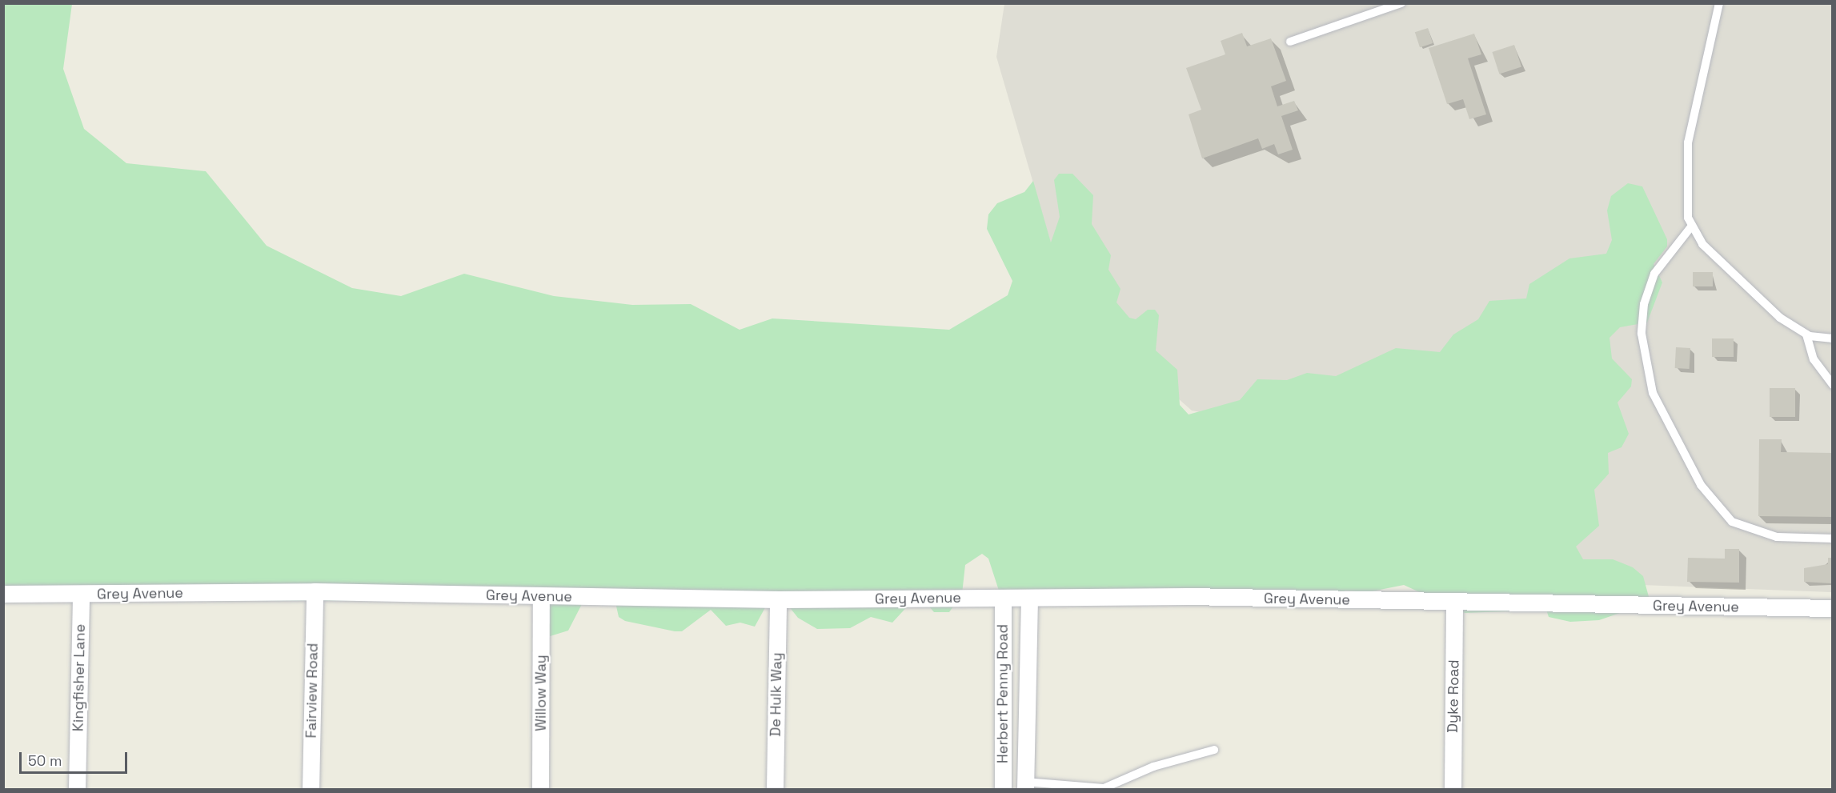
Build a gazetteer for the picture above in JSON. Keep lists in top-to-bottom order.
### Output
{
  "streets": {
    "street": [
      "Grey Avenue",
      "Kingfisher Lane",
      "Fairview Road",
      "Willow Way",
      "Herbert Penny Road",
      "De Hulk Way",
      "Dyke Road"
    ]
  },
  "crossings": [
    ["Grey Avenue", "Kingfisher Lane"],
    ["Grey Avenue", "Fairview Road"],
    ["Grey Avenue", "Willow Way"],
    ["Grey Avenue", "Herbert Penny Road"],
    ["Grey Avenue", "De Hulk Way"],
    ["Grey Avenue", "Dyke Road"]
  ],
  "scale_bar": "50 m"
}
